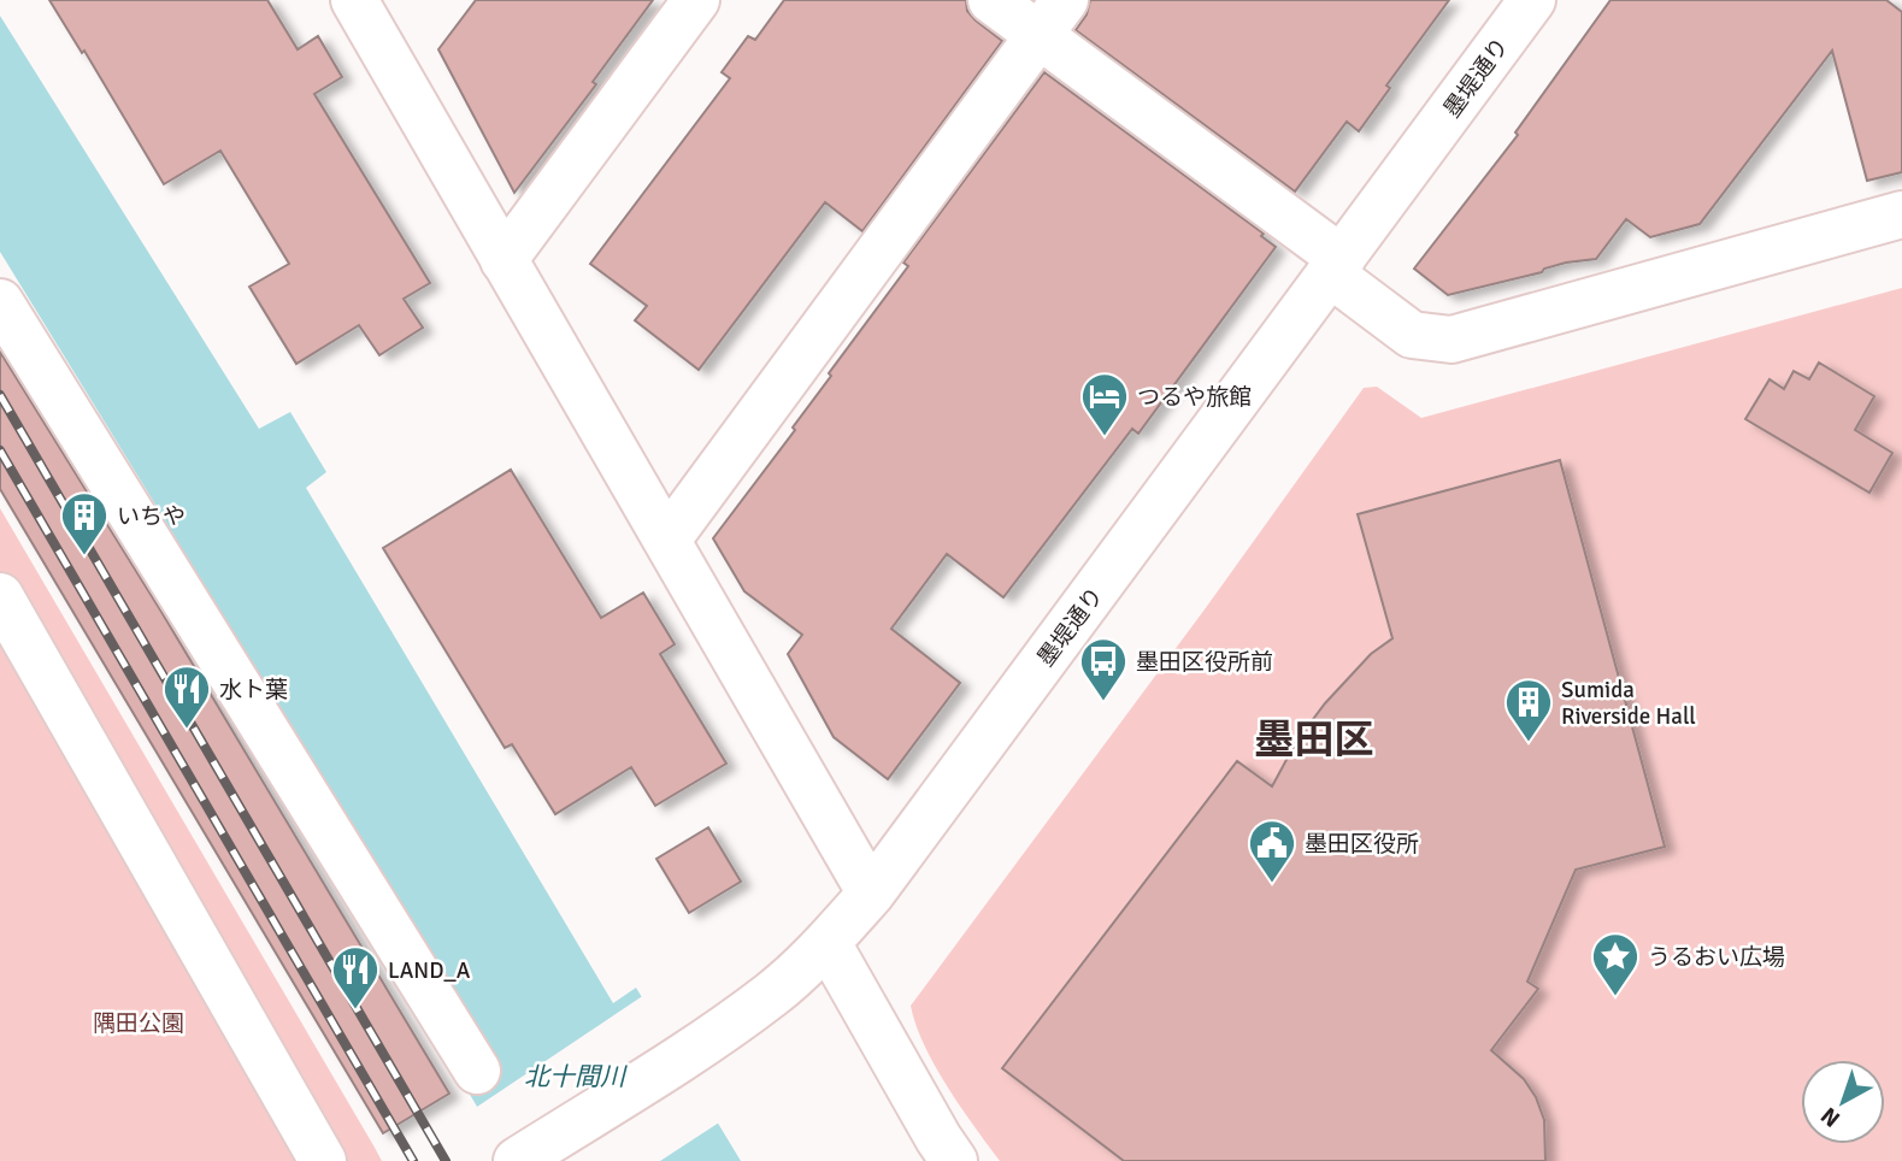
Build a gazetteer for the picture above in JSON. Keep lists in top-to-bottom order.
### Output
{
  "streets": {
    "street": ["墨堤通り"]
  },
  "districts": ["墨田区"],
  "water": ["北十間川"],
  "parks": ["隅田公園"],
  "places": {
    "hotel": ["つるや旅館"],
    "building": ["いちや", "Sumida Riverside Hall"],
    "bus stop": ["墨田区役所前"],
    "restaurant": ["水ト葉", "LAND_A"],
    "public building": ["墨田区役所"],
    "place": ["うるおい広場"]
  },
  "north": "bottom left"
}
